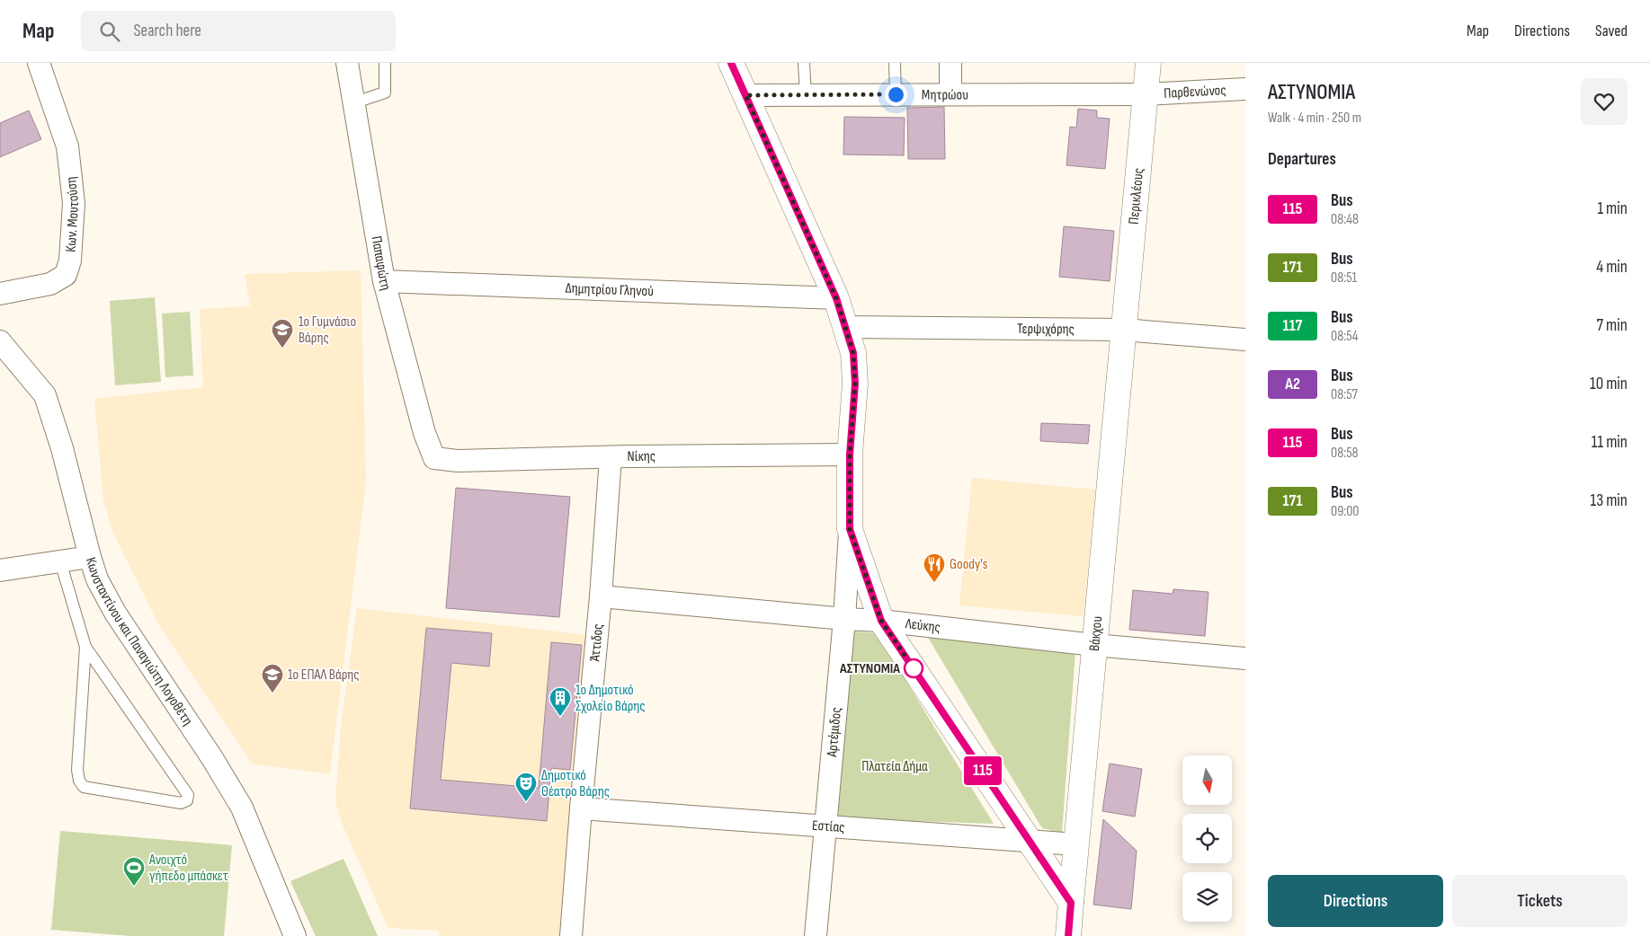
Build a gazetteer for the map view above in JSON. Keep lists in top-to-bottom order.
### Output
{
  "streets": {
    "main road": ["Περικλέους", "Βάκχου"],
    "street": [
      "Παρθενώνος",
      "Μητρώου",
      "Κων. Μουτούση",
      "Παπαφώτη",
      "Δημητρίου Γληνού",
      "Τερψιχόρης",
      "Νίκης",
      "Λεύκης",
      "Κωνσταντίνου και Παναγιώτη Λογοθέτη",
      "Άττιδος",
      "Αρτέμιδος",
      "Εστίας"
    ]
  },
  "crossings": [
    ["Παρθενώνος", "Μητρώου"],
    ["Παρθενώνος", "Περικλέους"],
    ["Μητρώου", "Περικλέους"],
    ["Περικλέους", "Τερψιχόρης"],
    ["Περικλέους", "Βάκχου"],
    ["Παπαφώτη", "Δημητρίου Γληνού"],
    ["Παπαφώτη", "Νίκης"],
    ["Τερψιχόρης", "Βάκχου"],
    ["Νίκης", "Άττιδος"],
    ["Λεύκης", "Βάκχου"],
    ["Λεύκης", "Άττιδος"],
    ["Λεύκης", "Αρτέμιδος"],
    ["Βάκχου", "Εστίας"],
    ["Άττιδος", "Εστίας"],
    ["Αρτέμιδος", "Εστίας"]
  ],
  "parks": ["Πλατεία Δήμα"],
  "places": {
    "school or university": ["1ο Γυμνάσιο Βάρης", "1ο ΕΠΑΛ Βάρης"],
    "restaurant": ["Goody's"],
    "other": ["ΑΣΤΥΝΟΜΙΑ"],
    "building": ["1ο Δημοτικό Σχολείο Βάρης"],
    "theatre": ["Δημοτικό Θέατρο Βάρης"],
    "sports": ["Ανοιχτό γήπεδο μπάσκετ"]
  },
  "lines": ["bus line 115"],
  "north": "bottom",
  "page": {
    "header": "Map",
    "search": "Search here",
    "nav": ["Map", "Directions", "Saved"],
    "on_map": "115",
    "heading": [
      ["ΑΣΤΥΝΟΜΙΑ", "Walk · 4 min · 250 m"],
      "Departures"
    ],
    "list": [
      {
        "mark": "115",
        "name": "Bus",
        "note": "08:48",
        "value": "1 min"
      },
      {
        "mark": "171",
        "name": "Bus",
        "note": "08:51",
        "value": "4 min"
      },
      {
        "mark": "117",
        "name": "Bus",
        "note": "08:54",
        "value": "7 min"
      },
      {
        "mark": "Α2",
        "name": "Bus",
        "note": "08:57",
        "value": "10 min"
      },
      {
        "mark": "115",
        "name": "Bus",
        "note": "08:58",
        "value": "11 min"
      },
      {
        "mark": "171",
        "name": "Bus",
        "note": "09:00",
        "value": "13 min"
      }
    ],
    "buttons": ["Directions", "Tickets"]
  }
}
